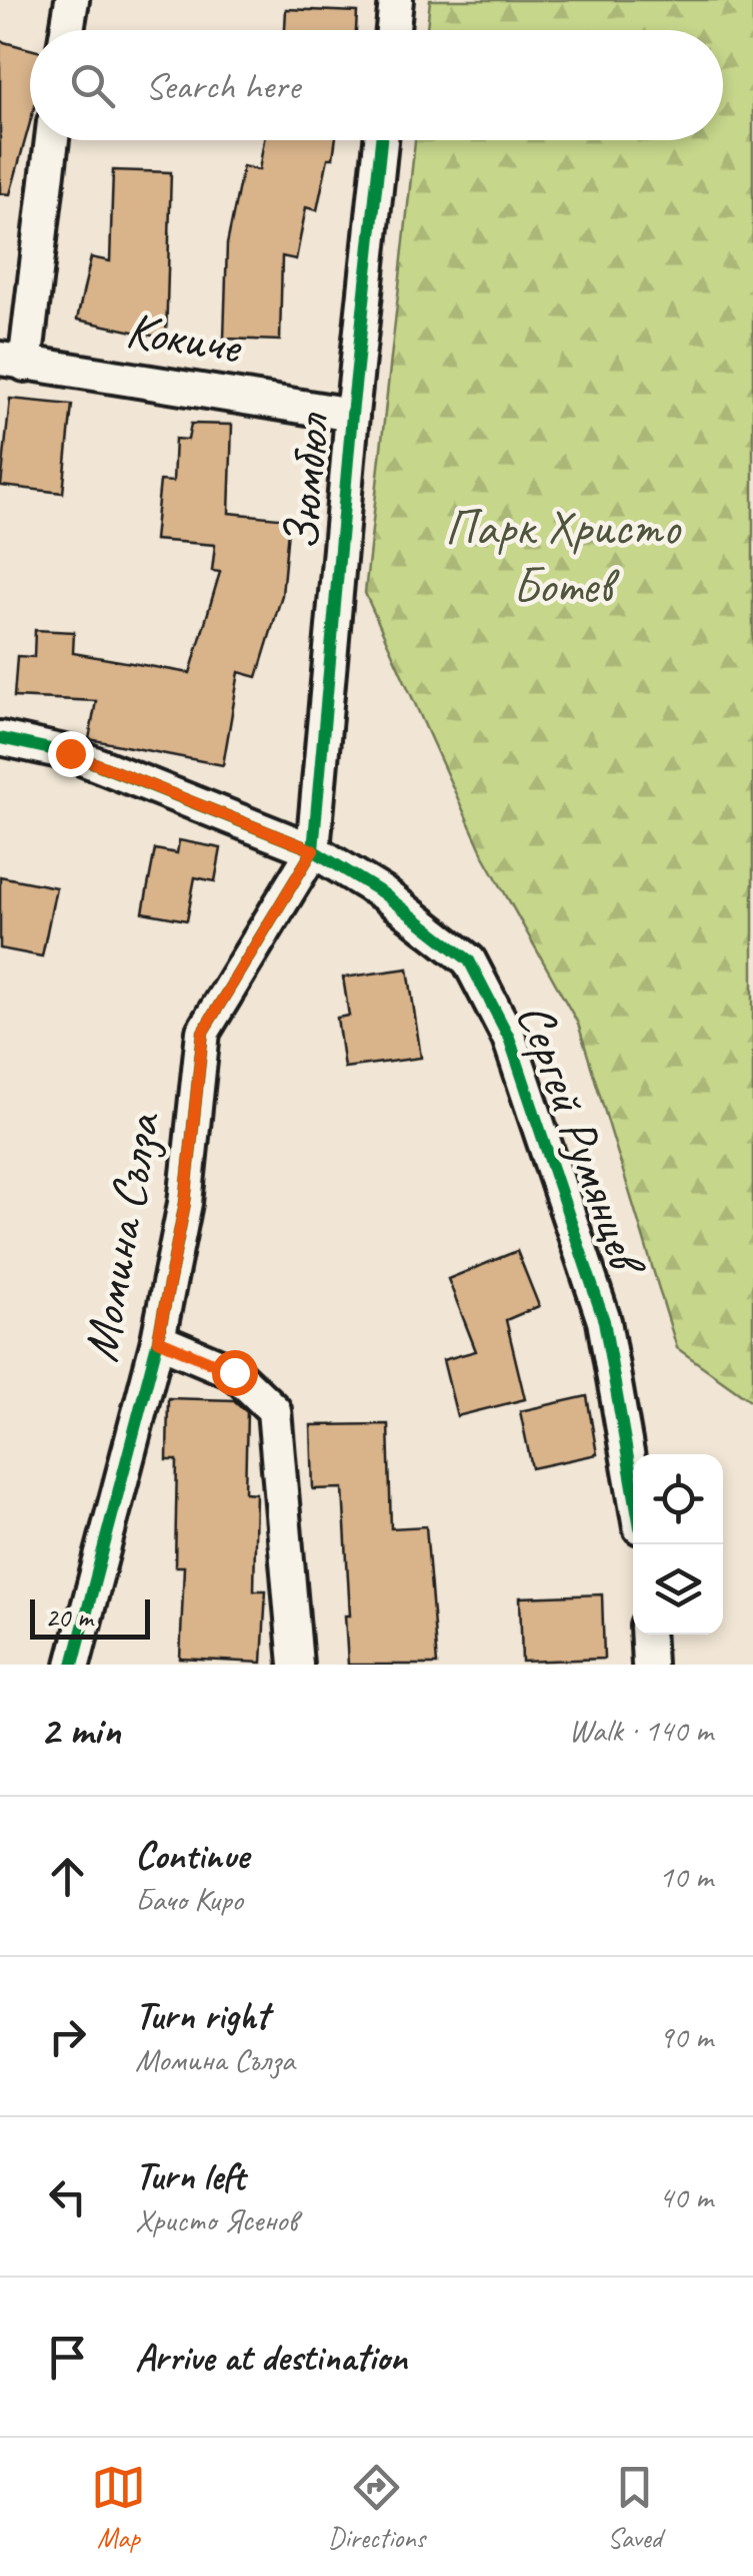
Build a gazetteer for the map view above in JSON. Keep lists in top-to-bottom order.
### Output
{
  "streets": {
    "street": [
      "Кокиче",
      "Зюмбюл",
      "Сергей Румянцев",
      "Момина Сълза"
    ]
  },
  "crossings": [
    ["Кокиче", "Зюмбюл"],
    ["Зюмбюл", "Сергей Румянцев"],
    ["Зюмбюл", "Момина Сълза"],
    ["Сергей Румянцев", "Момина Сълза"]
  ],
  "parks": ["Парк Христо Ботев"],
  "scale_bar": "20 m",
  "page": {
    "search": "Search here",
    "scale": "20 m",
    "heading": ["2 min", "Walk · 140 m"],
    "list": [
      ["Continue", "Бачо Киро", "10 m"],
      ["Turn right", "Момина Сълза", "90 m"],
      ["Turn left", "Христо Ясенов", "40 m"],
      "Arrive at destination"
    ],
    "nav": ["Map", "Directions", "Saved"]
  }
}
